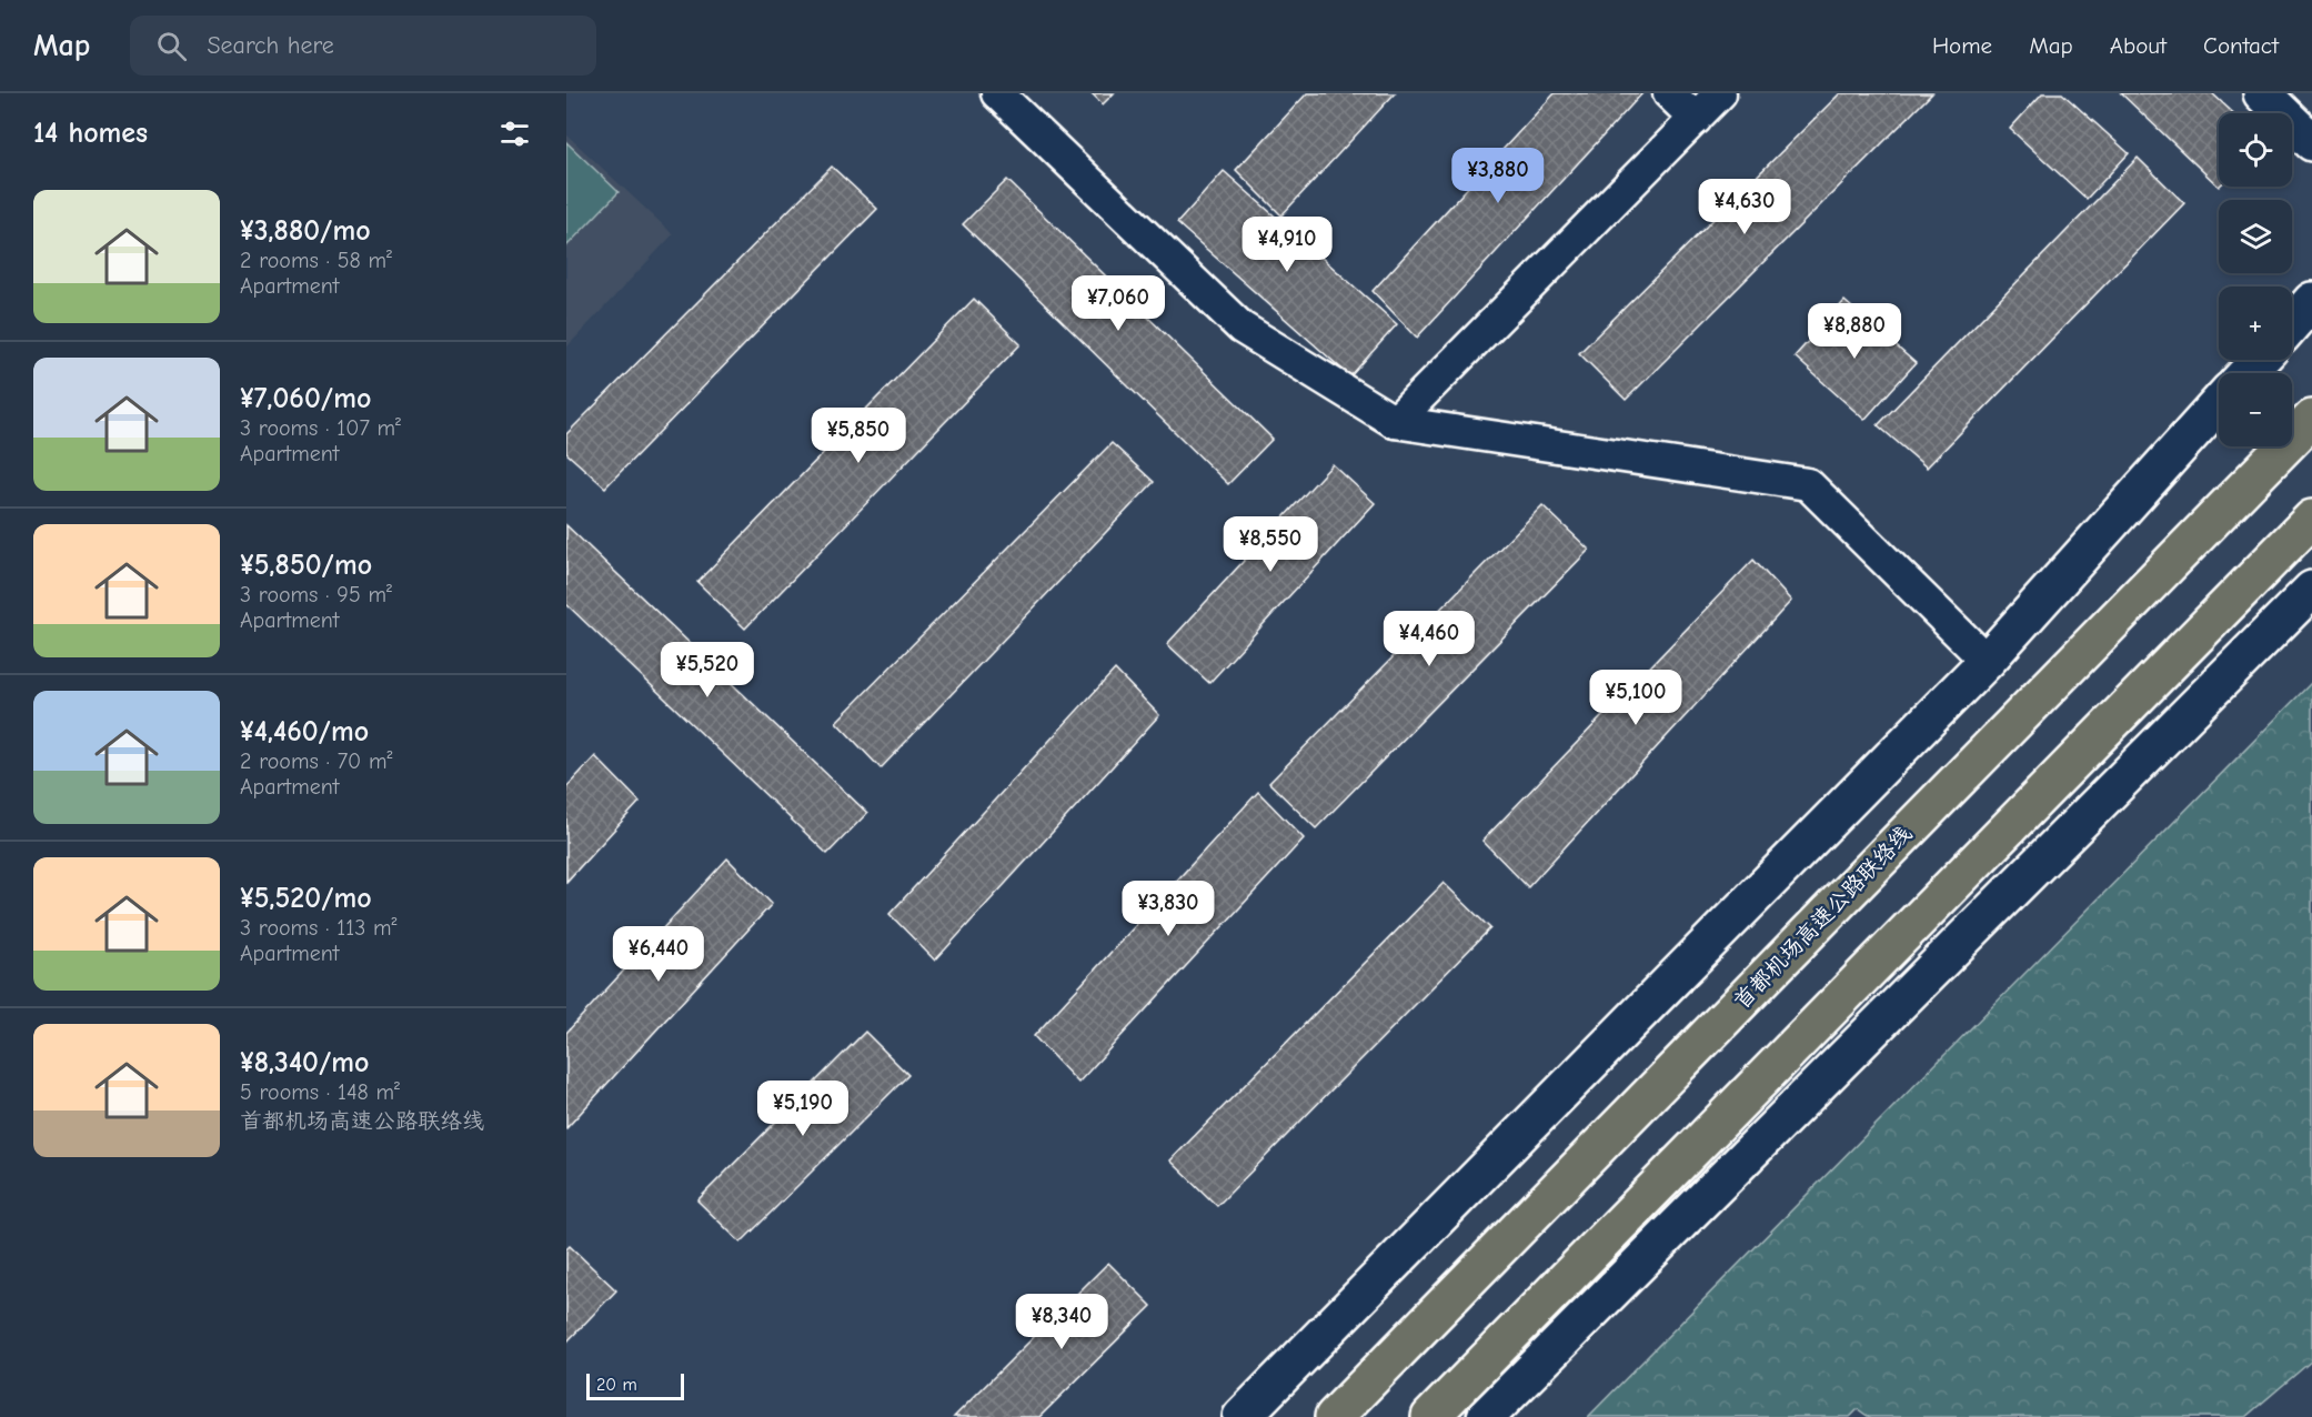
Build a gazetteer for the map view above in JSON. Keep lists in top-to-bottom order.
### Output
{
  "streets": {
    "highway": ["首都机场高速公路联络线"]
  },
  "scale_bar": "20 m",
  "page": {
    "header": "Map",
    "search": "Search here",
    "nav": [
      "Home",
      "Map",
      "About",
      "Contact"
    ],
    "heading": "14 homes",
    "map_buttons": ["+", "−"],
    "price": [
      "¥3,880",
      "¥4,630",
      "¥4,910",
      "¥7,060",
      "¥8,880",
      "¥5,850",
      "¥8,550",
      "¥4,460",
      "¥5,520",
      "¥5,100",
      "¥3,830",
      "¥6,440",
      "¥5,190",
      "¥8,340"
    ],
    "list": [
      {
        "name": "¥3,880/mo",
        "note": "2 rooms · 58 m² · Apartment"
      },
      {
        "name": "¥7,060/mo",
        "note": "3 rooms · 107 m² · Apartment"
      },
      {
        "name": "¥5,850/mo",
        "note": "3 rooms · 95 m² · Apartment"
      },
      {
        "name": "¥4,460/mo",
        "note": "2 rooms · 70 m² · Apartment"
      },
      {
        "name": "¥5,520/mo",
        "note": "3 rooms · 113 m² · Apartment"
      },
      {
        "name": "¥8,340/mo",
        "note": "5 rooms · 148 m² · 首都机场高速公路联络线"
      }
    ],
    "scale": "20 m"
  }
}
